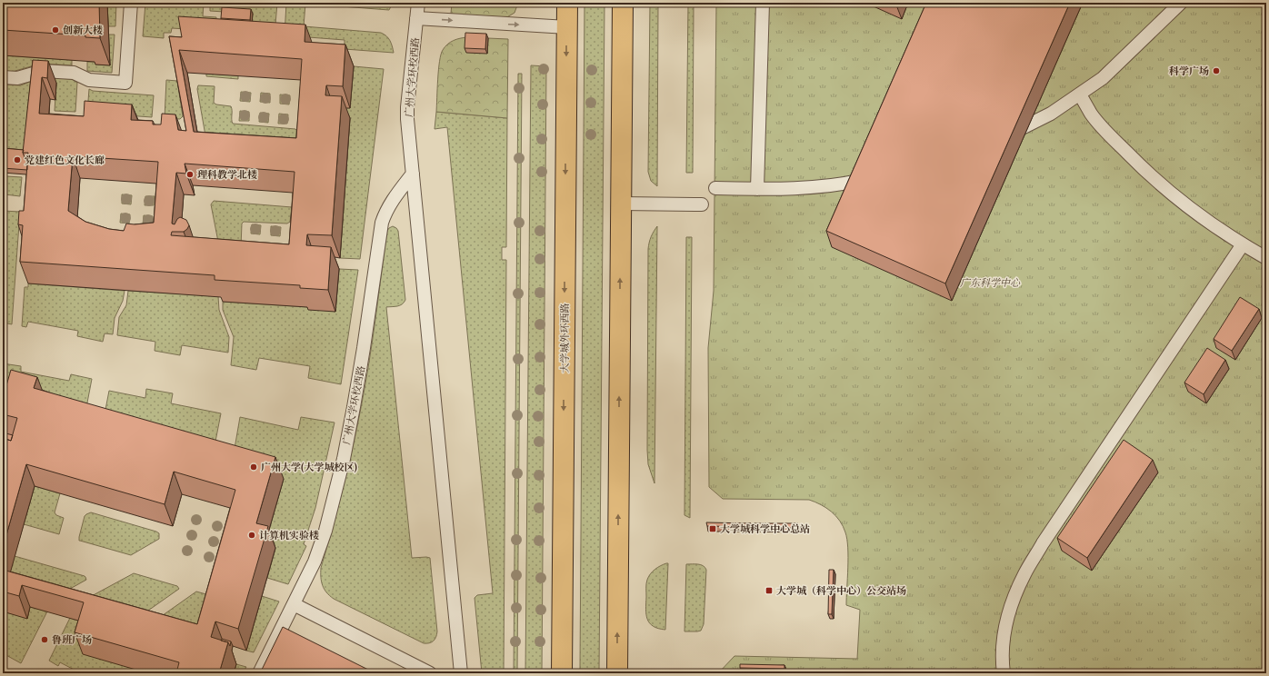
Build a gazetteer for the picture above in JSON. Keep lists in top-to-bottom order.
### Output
{
  "streets": {
    "main road": ["大学城外环西路"],
    "lane": ["广州大学环校西路"]
  },
  "parks": ["广东科学中心"],
  "places": {
    "other": [
      "创新大楼",
      "科学广场",
      "党建红色文化长廊",
      "理科教学北楼",
      "广州大学(大学城校区)",
      "计算机实验楼",
      "鲁班广场"
    ],
    "transit": ["大学城科学中心总站", "大学城（科学中心）公交站场"]
  }
}
